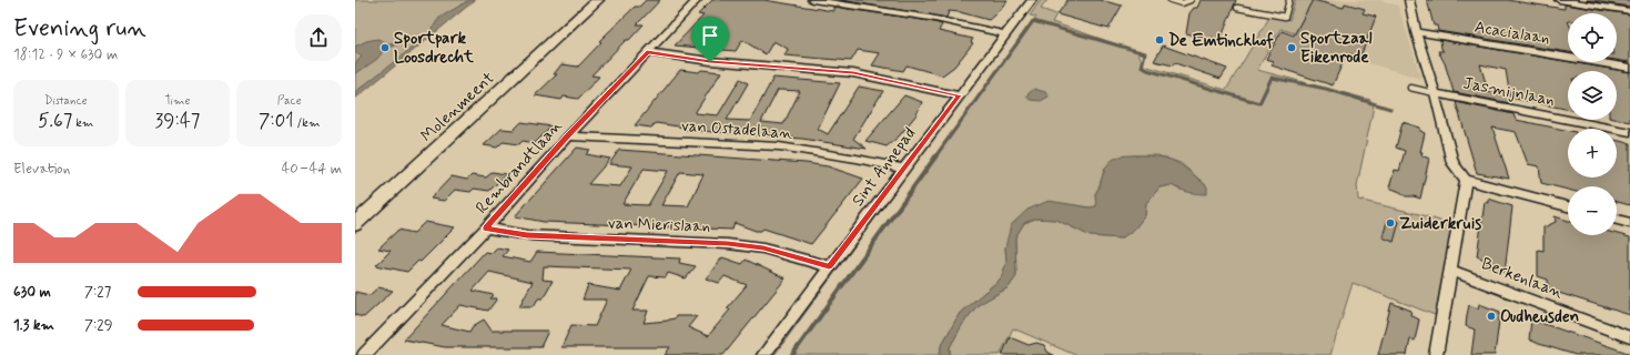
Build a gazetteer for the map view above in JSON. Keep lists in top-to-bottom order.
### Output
{
  "streets": {
    "main road": ["Molenmeent"],
    "street": [
      "Acacialaan",
      "Jasmijnlaan",
      "van Ostadelaan",
      "Rembrandtlaan",
      "Sint Annepad",
      "van Mierislaan",
      "Berkenlaan"
    ]
  },
  "crossings": [
    ["van Ostadelaan", "Rembrandtlaan"],
    ["van Ostadelaan", "Sint Annepad"],
    ["Rembrandtlaan", "van Mierislaan"],
    ["Sint Annepad", "van Mierislaan"]
  ],
  "places": [
    "De Emtinckhof",
    "Sportpark Loosdrecht",
    "Sportzaal Eikenrode",
    "Zuiderkruis",
    "Oudheusden"
  ],
  "page": {
    "heading": ["Evening run", "18:12 · 9 × 630 m"],
    "map_buttons": ["+", "−"],
    "stats": [
      ["Distance", "5.67 km"],
      ["Time", "39:47"],
      ["Pace", "7:01 /km"]
    ],
    "chart": ["Elevation", "40–44 m"],
    "list": [
      {
        "name": "630 m",
        "note": "7:27"
      },
      {
        "name": "1.3 km",
        "note": "7:29"
      }
    ]
  }
}
